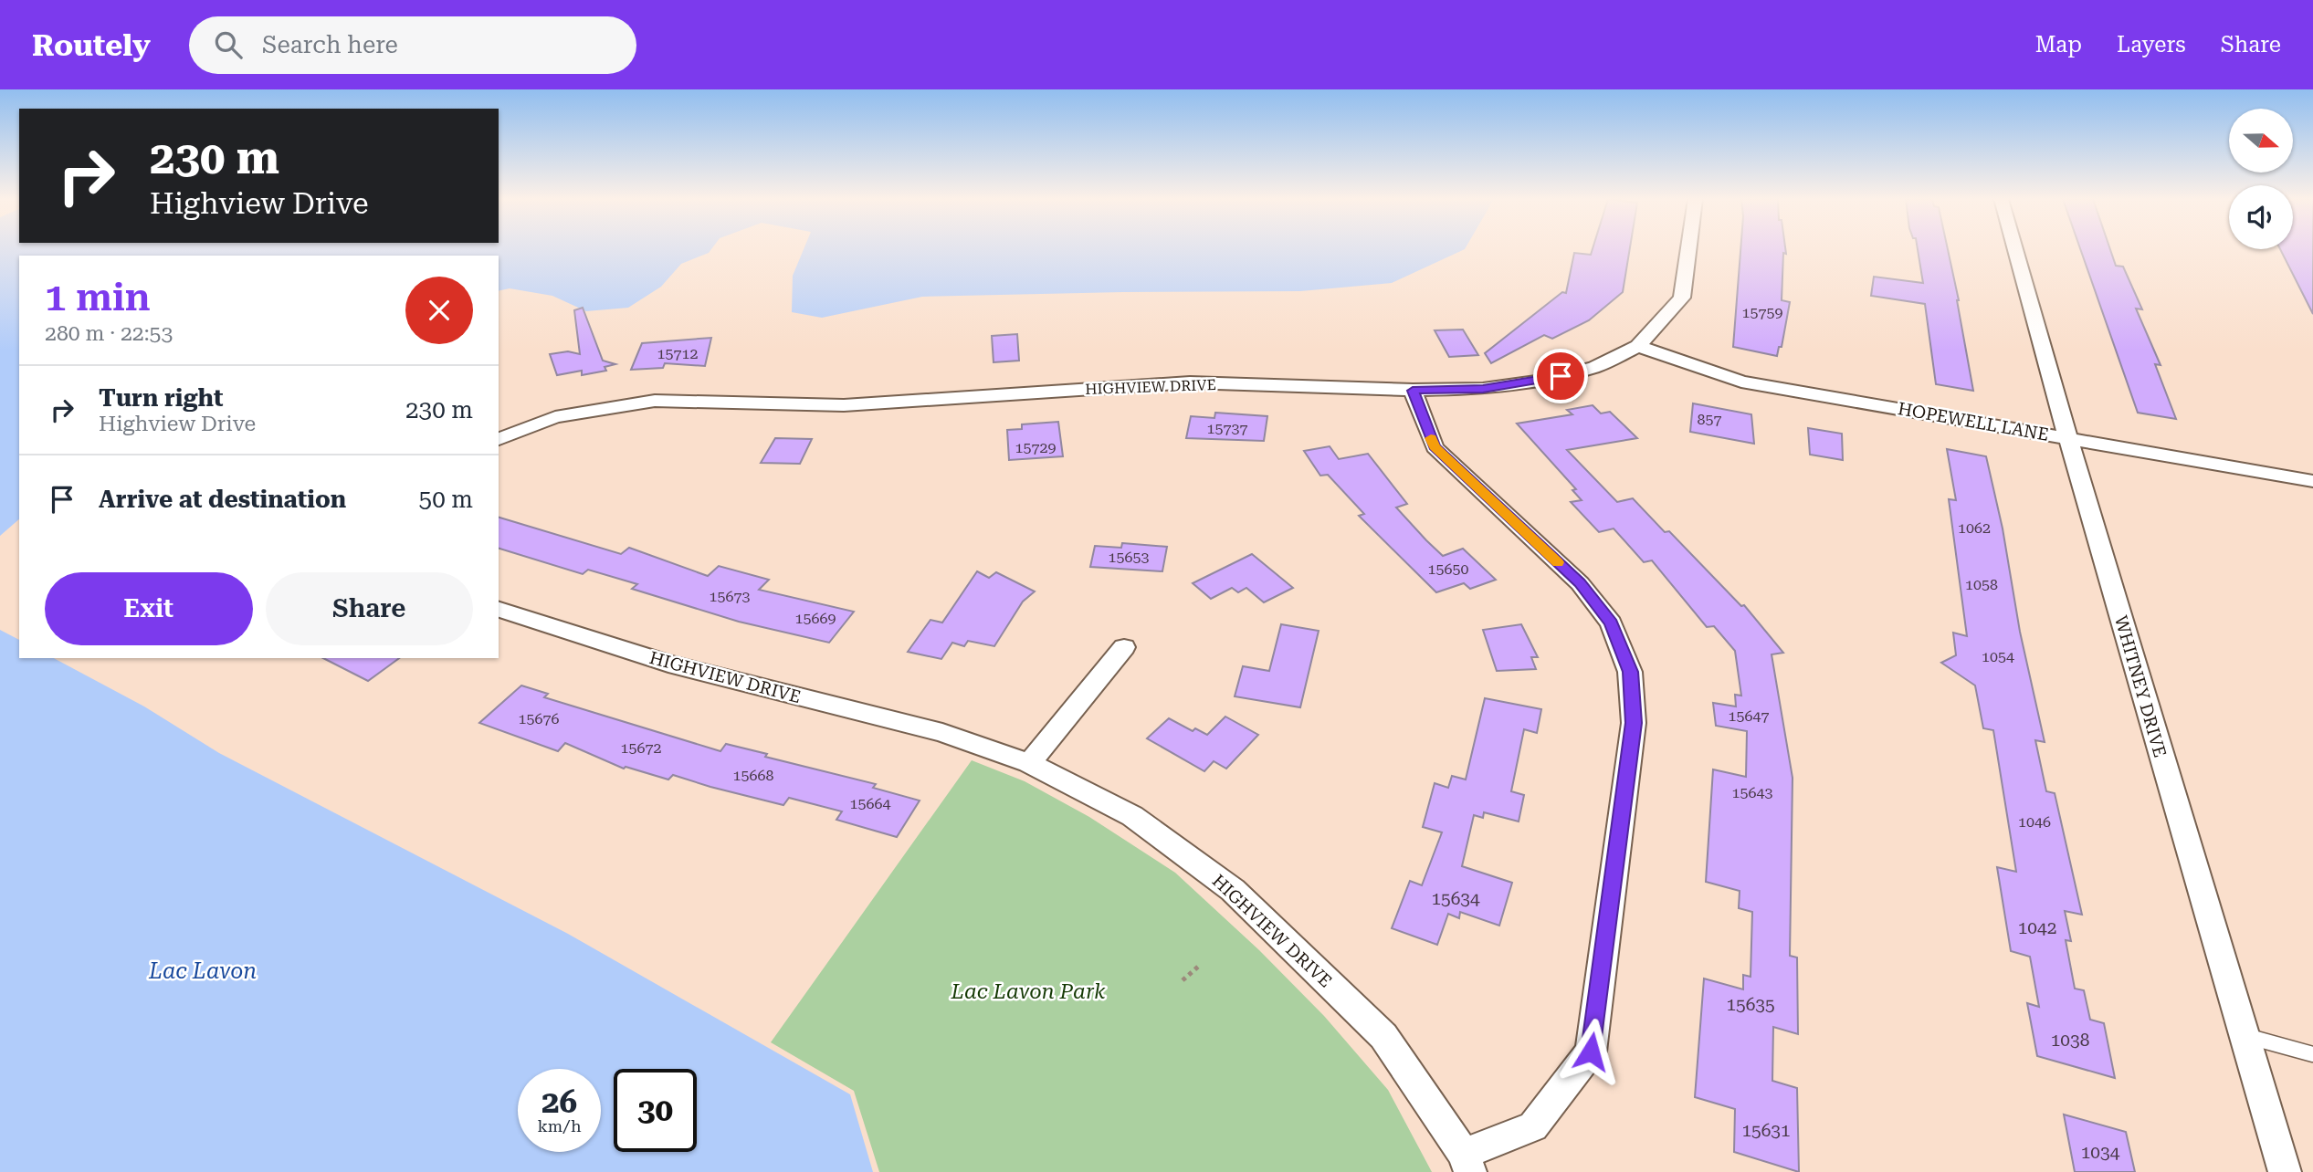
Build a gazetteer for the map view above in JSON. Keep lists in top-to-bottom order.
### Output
{
  "streets": {
    "street": ["HIGHVIEW DRIVE", "HOPEWELL LANE", "WHITNEY DRIVE"]
  },
  "crossings": [
    ["HIGHVIEW DRIVE", "HOPEWELL LANE"],
    ["HOPEWELL LANE", "WHITNEY DRIVE"]
  ],
  "water": ["Lac Lavon"],
  "parks": ["Lac Lavon Park"],
  "house_numbers": [
    "15759",
    "15712",
    "857",
    "15737",
    "15729",
    "1062",
    "15653",
    "15650",
    "1058",
    "15673",
    "15669",
    "1054",
    "15647",
    "15676",
    "15672",
    "15668",
    "15643",
    "15664",
    "1046",
    "15634",
    "1042",
    "15635",
    "1038",
    "15631",
    "1034"
  ],
  "north": "right",
  "page": {
    "header": "Routely",
    "search": "Search here",
    "nav": ["Map", "Layers", "Share"],
    "turn": ["230 m", "Highview Drive"],
    "heading": ["1 min", "280 m · 22:53"],
    "list": [
      {
        "name": "Turn right",
        "note": "Highview Drive",
        "value": "230 m"
      },
      {
        "name": "Arrive at destination",
        "value": "50 m"
      }
    ],
    "buttons": ["Exit", "Share"],
    "speed": "26 km/h",
    "limit": "30"
  }
}
